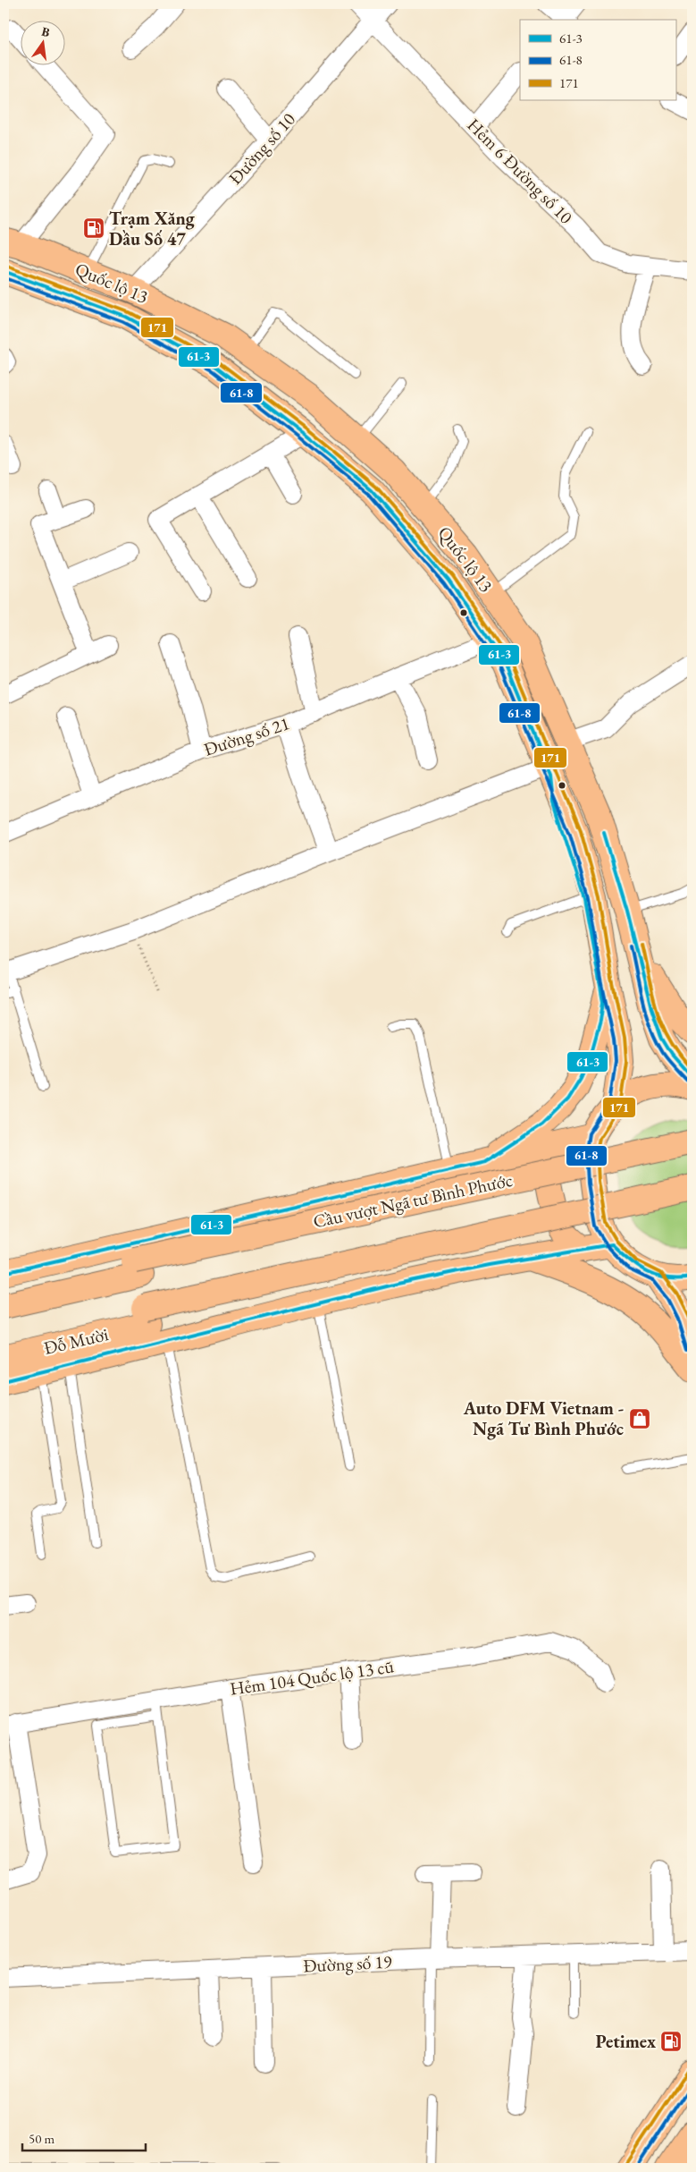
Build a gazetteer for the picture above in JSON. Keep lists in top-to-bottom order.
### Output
{
  "streets": {
    "highway": ["Quốc lộ 13", "Cầu vượt Ngã tư Bình Phước", "Đỗ Mười"],
    "street": [
      "Đường số 10",
      "Hẻm 6 Đường số 10",
      "Đường số 21",
      "Hẻm 104 Quốc lộ 13 cũ",
      "Đường số 19"
    ]
  },
  "crossings": [
    ["Đường số 10", "Hẻm 6 Đường số 10"],
    ["Đường số 10", "Quốc lộ 13"],
    ["Quốc lộ 13", "Đường số 21"]
  ],
  "places": {
    "fuel station": ["Trạm Xăng Dầu Số 47", "Petimex"],
    "shop": ["Auto DFM Vietnam - Ngã Tư Bình Phước"]
  },
  "lines": ["transit line 171", "transit line 61-3", "transit line 61-8"],
  "legend": ["61-3", "61-8", "171"],
  "scale_bar": "50 m",
  "north": "top"
}
